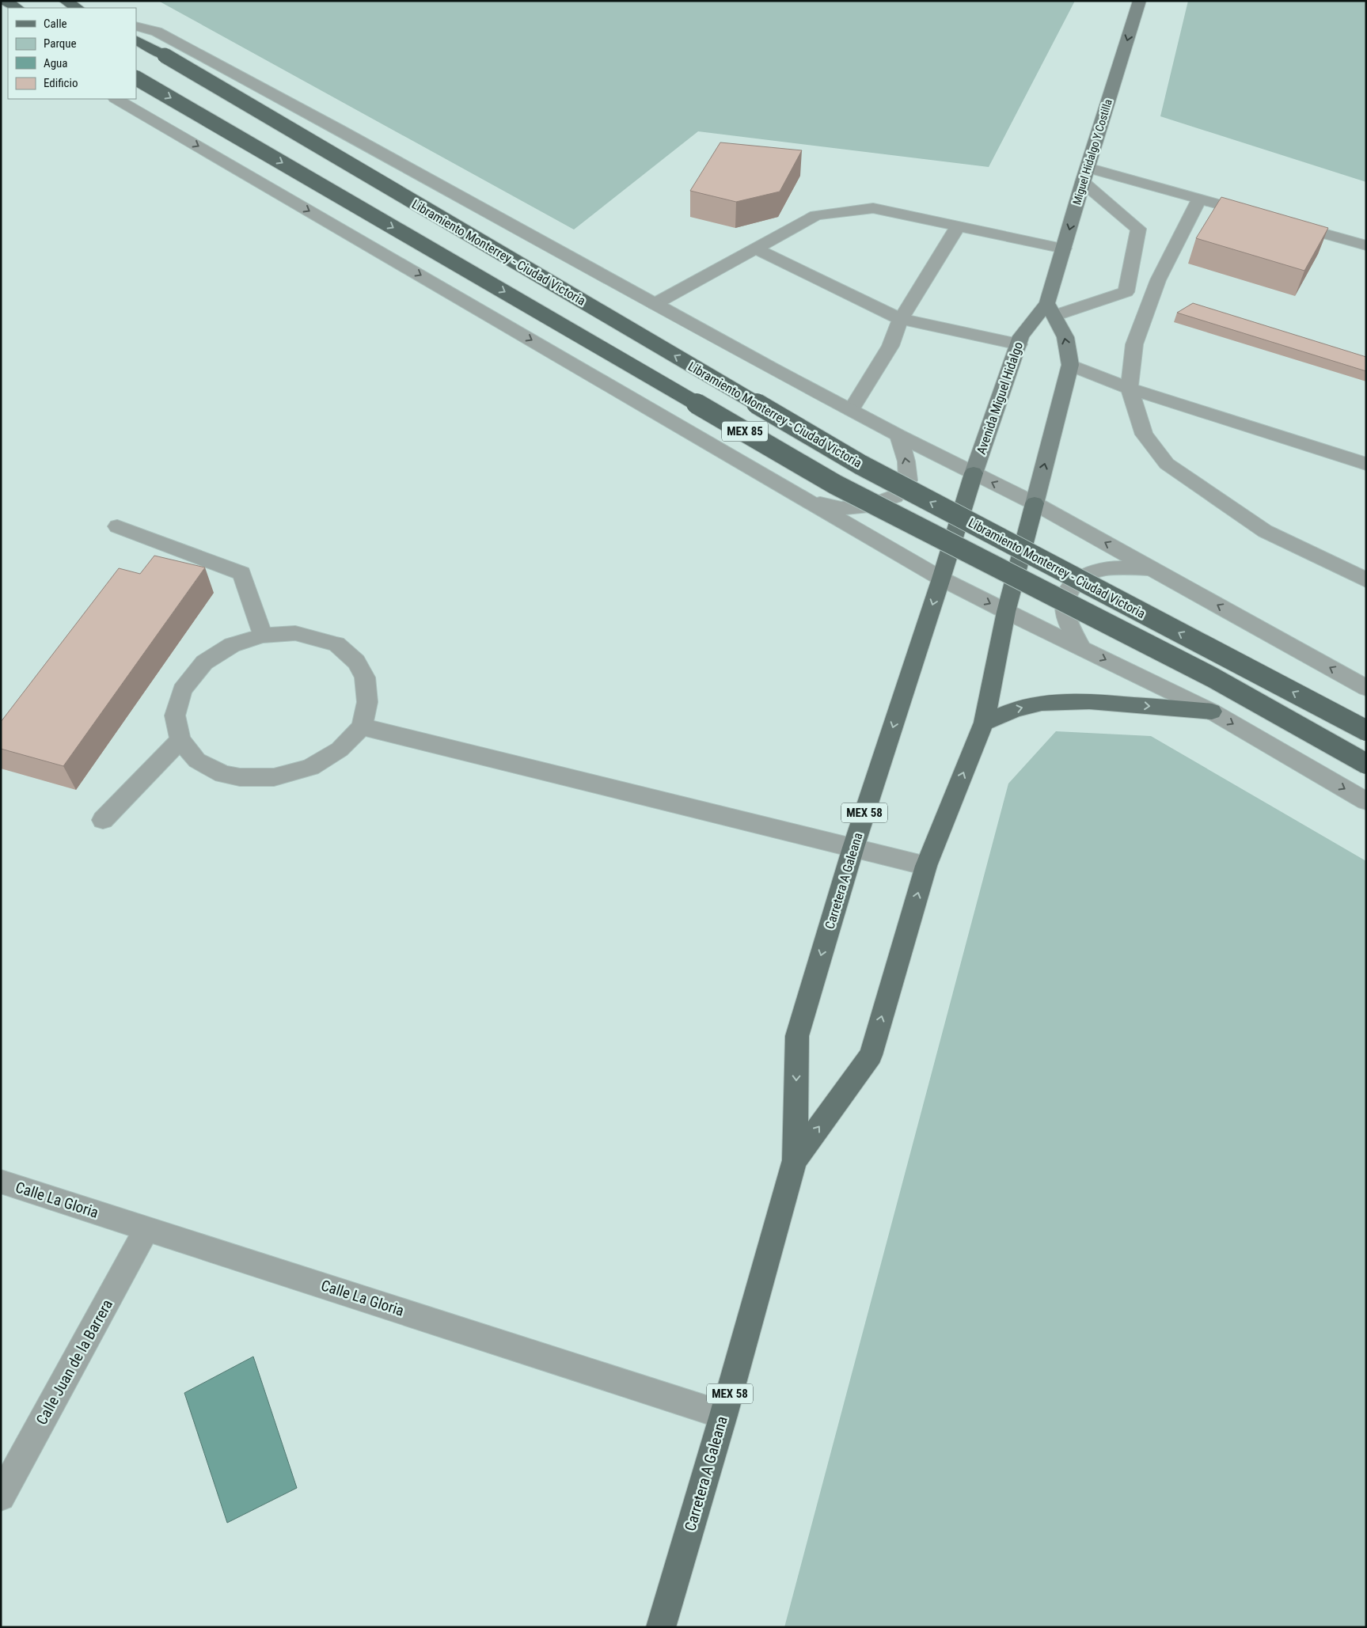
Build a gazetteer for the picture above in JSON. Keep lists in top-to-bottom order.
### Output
{
  "streets": {
    "highway": ["Libramiento Monterrey - Ciudad Victoria", "MEX 85"],
    "main road": [
      "Miguel Hidalgo Y Costilla",
      "Avenida Miguel Hidalgo",
      "MEX 58",
      "Carretera A Galeana"
    ],
    "street": ["Calle La Gloria", "Calle Juan de la Barrera"]
  },
  "crossings": [
    ["Miguel Hidalgo Y Costilla", "Avenida Miguel Hidalgo"],
    ["Avenida Miguel Hidalgo", "Carretera A Galeana"],
    ["Carretera A Galeana", "Calle La Gloria"],
    ["Calle La Gloria", "Calle Juan de la Barrera"]
  ],
  "one_way": ["Miguel Hidalgo Y Costilla"],
  "legend": [
    "Calle",
    "Parque",
    "Agua",
    "Edificio"
  ]
}
